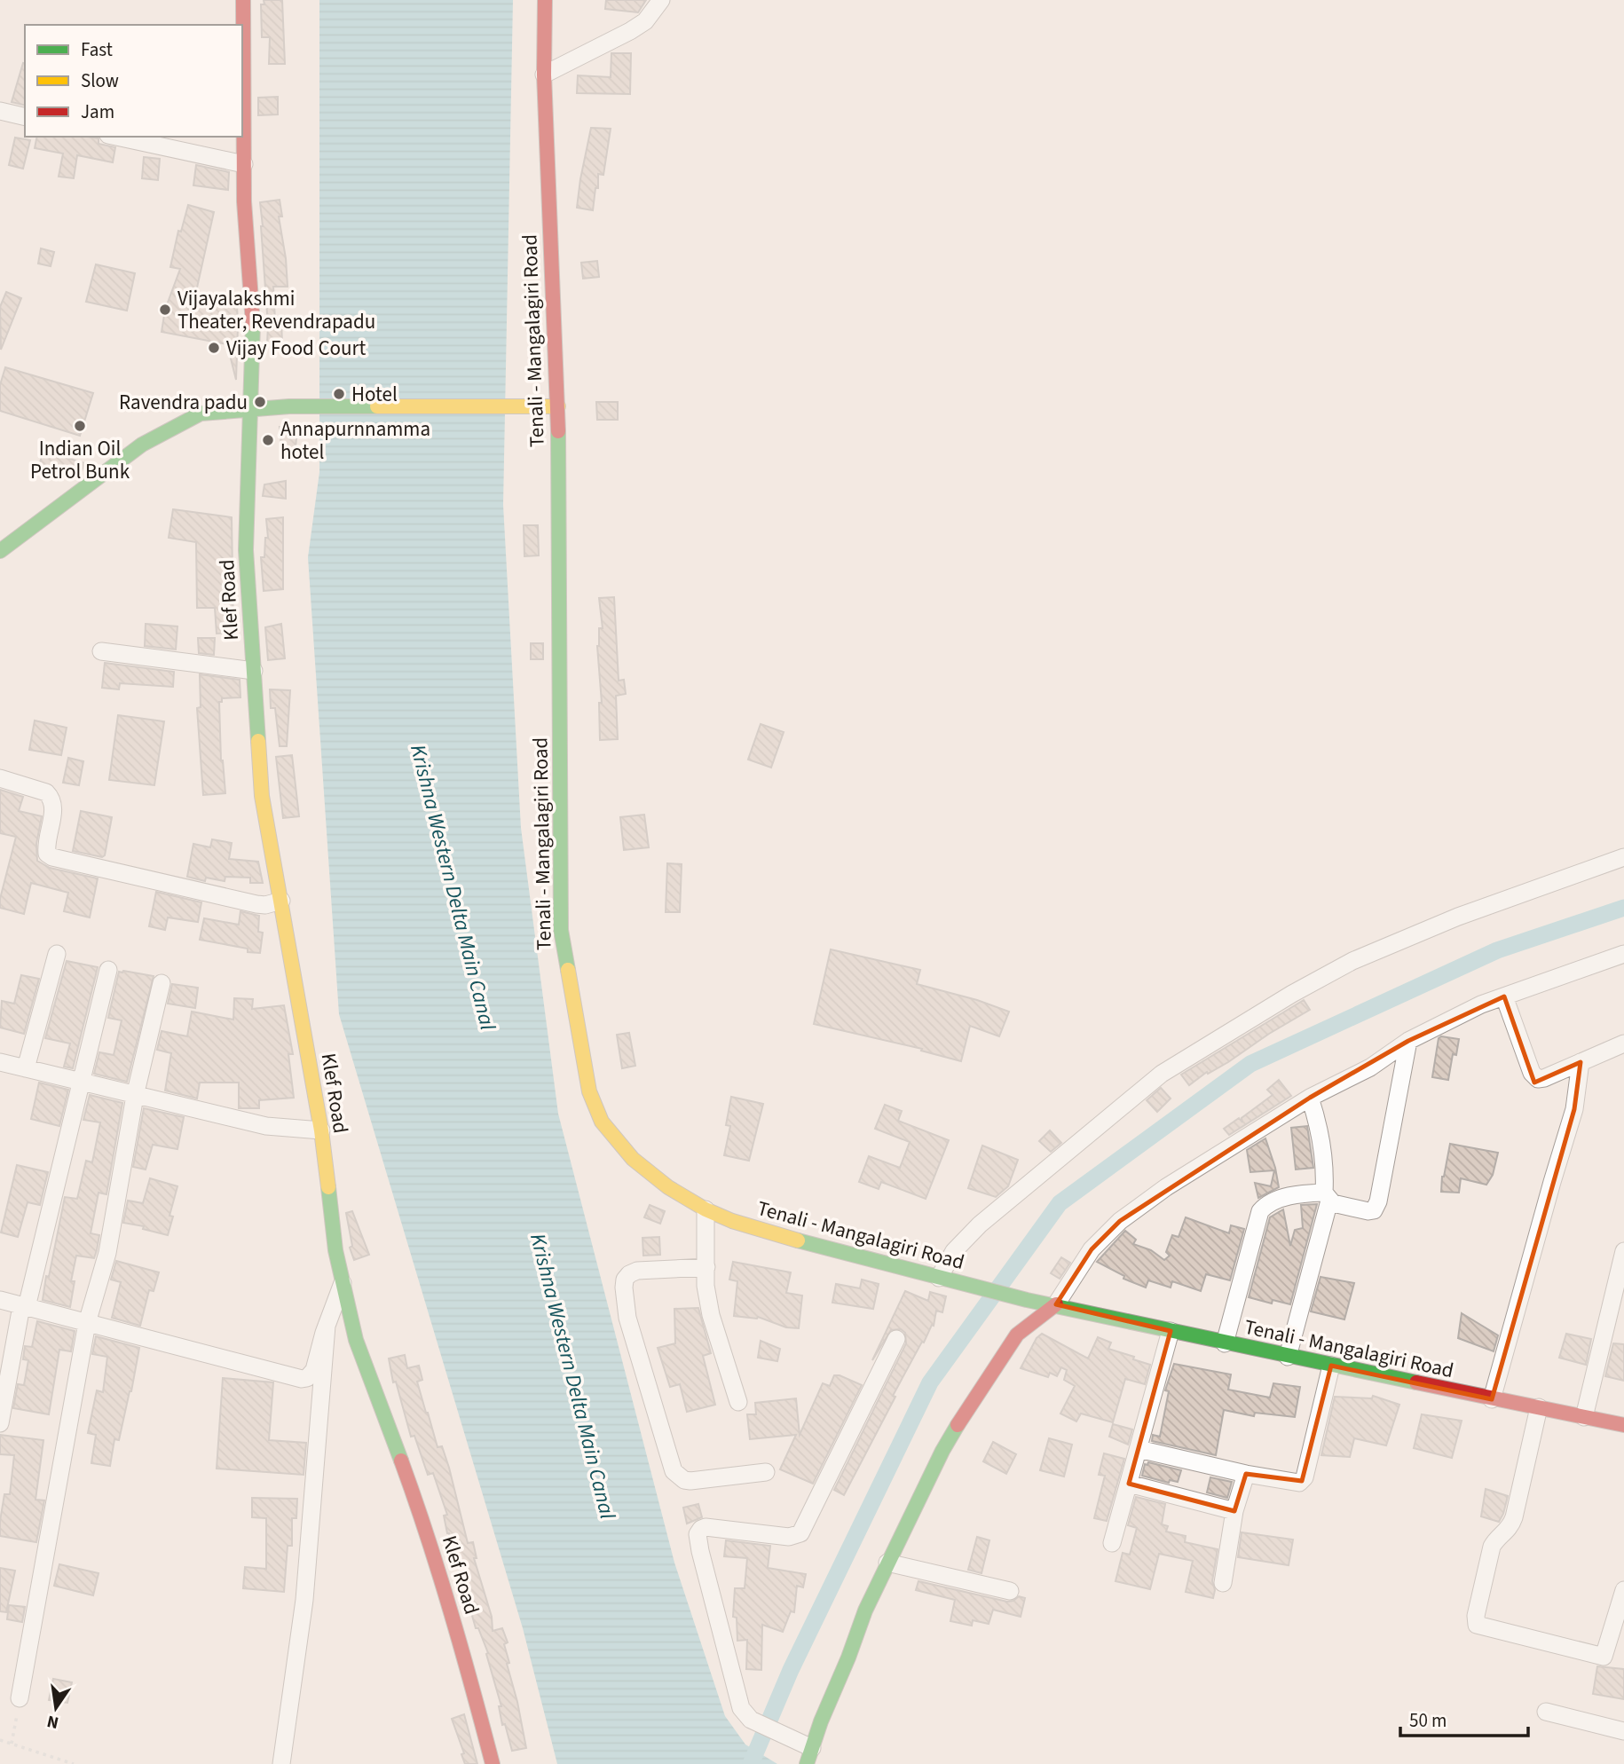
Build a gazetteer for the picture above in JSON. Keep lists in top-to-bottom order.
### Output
{
  "streets": {
    "main road": ["Tenali - Mangalagiri Road", "Klef Road"]
  },
  "water": ["Krishna Western Delta Main Canal"],
  "places": [
    "Vijayalakshmi Theater, Revendrapadu",
    "Vijay Food Court",
    "Hotel",
    "Ravendra padu",
    "Indian Oil Petrol Bunk",
    "Annapurnnamma hotel"
  ],
  "legend": ["Fast", "Slow", "Jam"],
  "scale_bar": "50 m",
  "north": "bottom"
}
